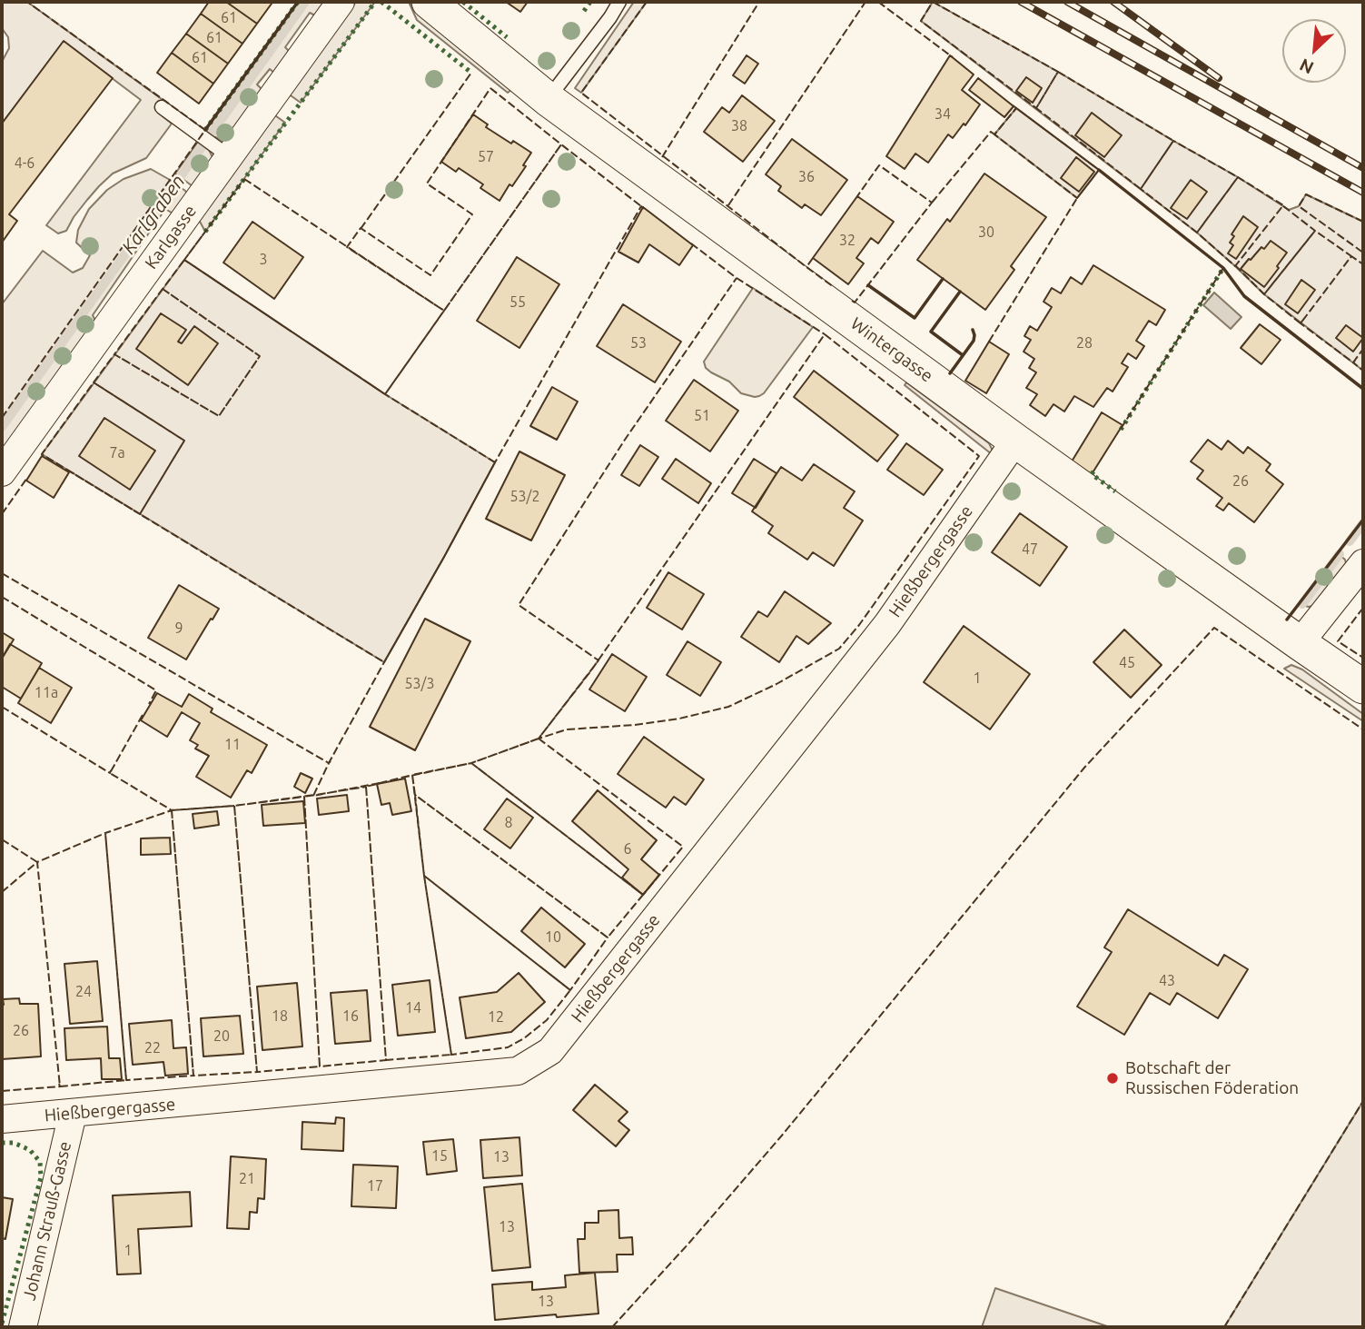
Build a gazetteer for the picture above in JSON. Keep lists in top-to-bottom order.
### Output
{
  "streets": {
    "street": [
      "Karlgasse",
      "Wintergasse",
      "Hießbergergasse",
      "Johann Strauß-Gasse"
    ]
  },
  "crossings": [
    ["Wintergasse", "Hießbergergasse"],
    ["Hießbergergasse", "Johann Strauß-Gasse"]
  ],
  "water": ["Karlgraben"],
  "places": ["Botschaft der Russischen Föderation"],
  "house_numbers": [
    "61",
    "61",
    "61",
    "34",
    "38",
    "57",
    "4-6",
    "36",
    "30",
    "32",
    "3",
    "55",
    "53",
    "28",
    "51",
    "7a",
    "26",
    "53/2",
    "47",
    "9",
    "45",
    "1",
    "53/3",
    "11a",
    "11",
    "8",
    "6",
    "10",
    "43",
    "24",
    "14",
    "18",
    "16",
    "12",
    "26",
    "20",
    "22",
    "15",
    "13",
    "21",
    "17",
    "13",
    "1",
    "13"
  ],
  "north": "bottom left"
}
